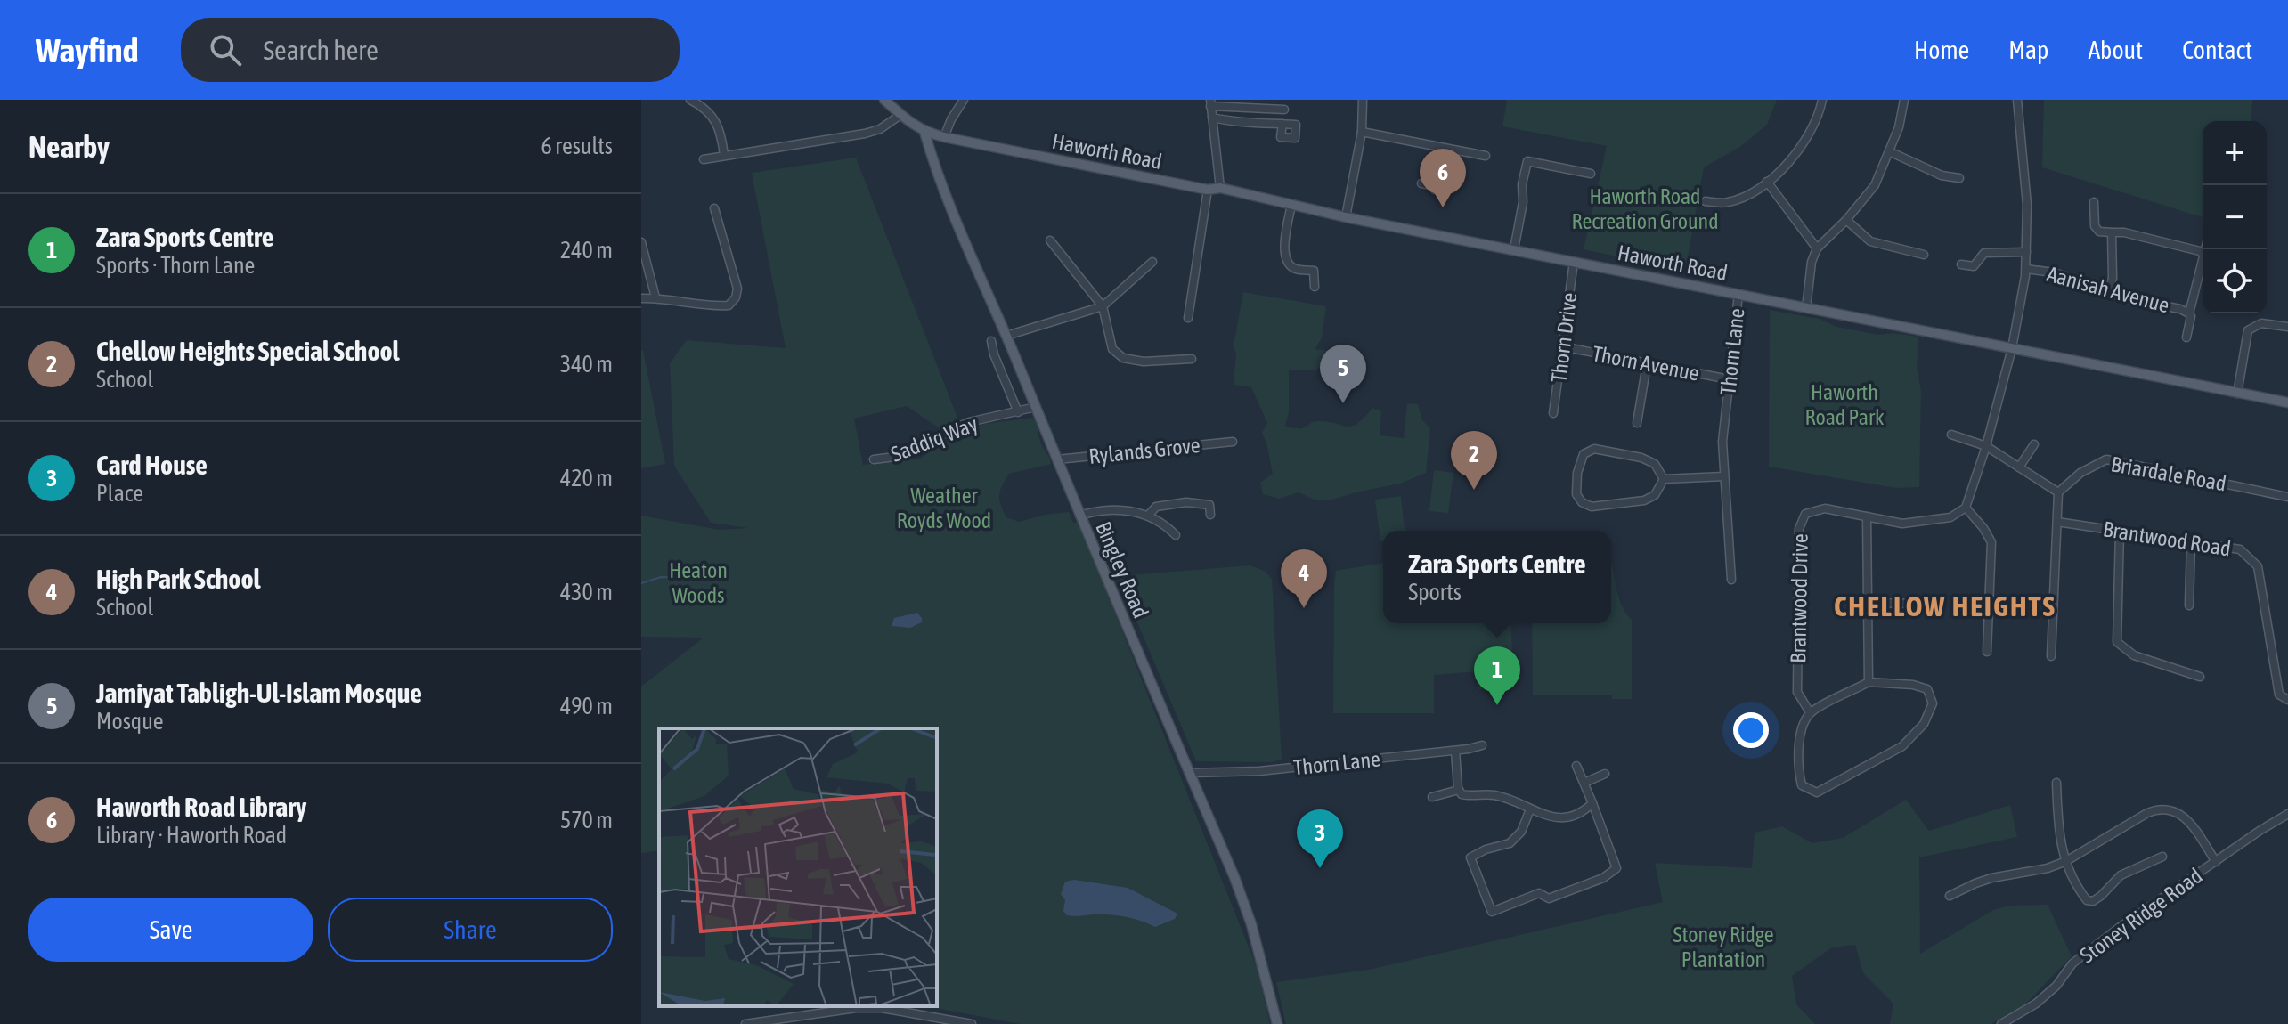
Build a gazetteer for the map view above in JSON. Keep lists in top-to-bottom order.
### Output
{
  "streets": {
    "main road": ["Haworth Road", "Bingley Road"],
    "street": [
      "Aanisah Avenue",
      "Thorn Drive",
      "Thorn Lane",
      "Thorn Avenue",
      "Saddiq Way",
      "Rylands Grove",
      "Briardale Road",
      "Brantwood Road",
      "Brantwood Drive",
      "Stoney Ridge Road"
    ]
  },
  "crossings": [
    ["Haworth Road", "Thorn Drive"],
    ["Haworth Road", "Thorn Lane"],
    ["Haworth Road", "Bingley Road"],
    ["Thorn Drive", "Thorn Avenue"],
    ["Thorn Lane", "Thorn Avenue"],
    ["Thorn Lane", "Bingley Road"],
    ["Saddiq Way", "Bingley Road"],
    ["Rylands Grove", "Bingley Road"]
  ],
  "districts": ["CHELLOW HEIGHTS"],
  "parks": [
    "Haworth Road Recreation Ground",
    "Haworth Road Park",
    "Weather Royds Wood",
    "Heaton Woods",
    "Stoney Ridge Plantation"
  ],
  "page": {
    "header": "Wayfind",
    "search": "Search here",
    "nav": [
      "Home",
      "Map",
      "About",
      "Contact"
    ],
    "heading": ["Nearby", "6 results"],
    "map_buttons": ["+", "−"],
    "pins": [
      "6",
      "5",
      "2",
      "4",
      "1",
      "3"
    ],
    "list": [
      {
        "mark": "1",
        "name": "Zara Sports Centre",
        "note": "Sports · Thorn Lane",
        "value": "240 m"
      },
      {
        "mark": "2",
        "name": "Chellow Heights Special School",
        "note": "School",
        "value": "340 m"
      },
      {
        "mark": "3",
        "name": "Card House",
        "note": "Place",
        "value": "420 m"
      },
      {
        "mark": "4",
        "name": "High Park School",
        "note": "School",
        "value": "430 m"
      },
      {
        "mark": "5",
        "name": "Jamiyat Tabligh-Ul-Islam Mosque",
        "note": "Mosque",
        "value": "490 m"
      },
      {
        "mark": "6",
        "name": "Haworth Road Library",
        "note": "Library · Haworth Road",
        "value": "570 m"
      }
    ],
    "popup": ["Zara Sports Centre", "Sports"],
    "buttons": ["Save", "Share"]
  }
}
